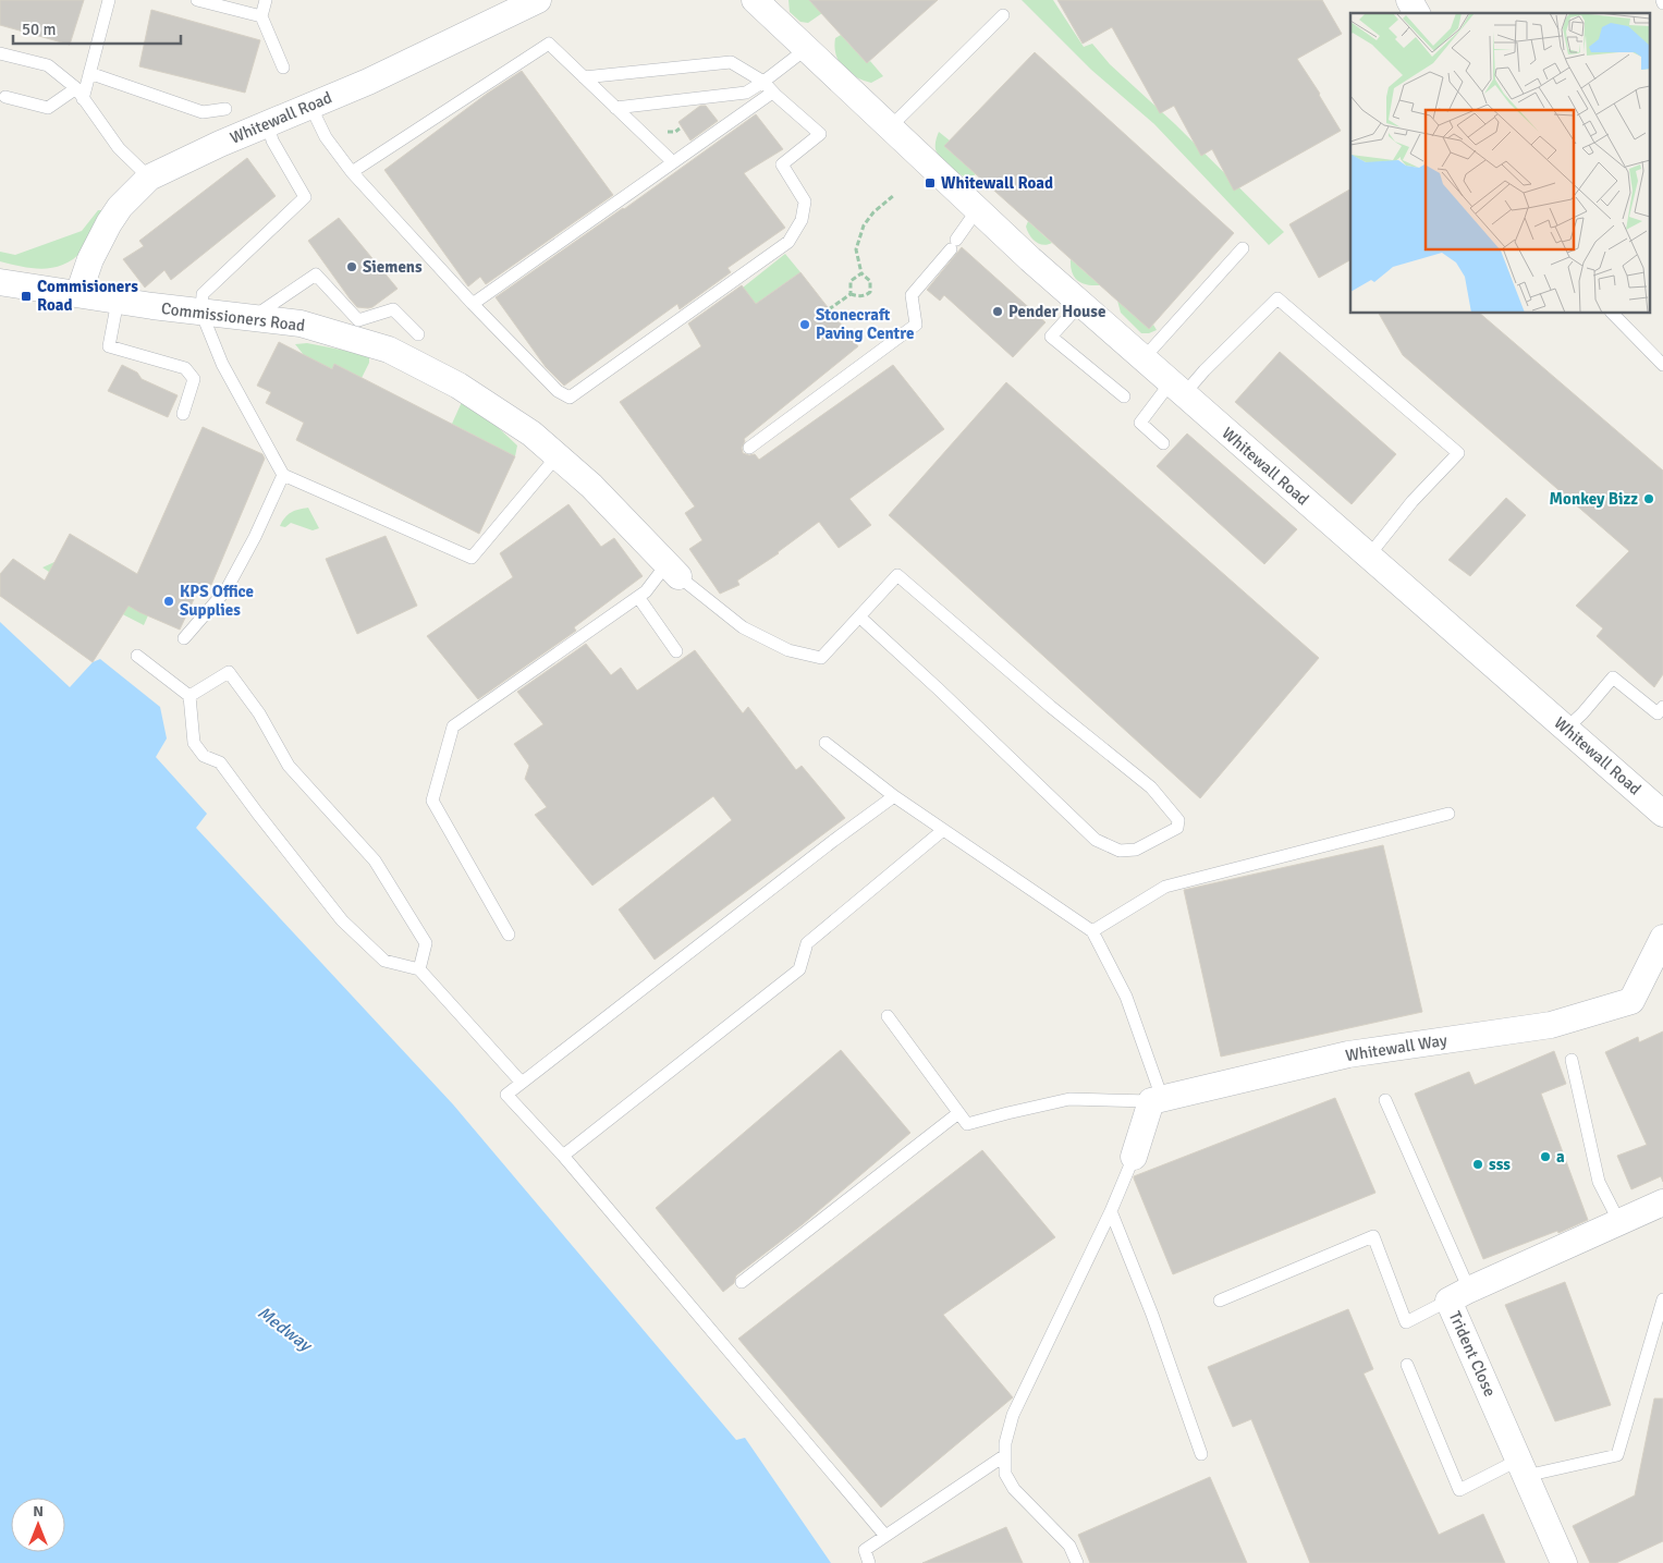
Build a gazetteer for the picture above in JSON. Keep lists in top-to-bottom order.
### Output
{
  "streets": {
    "street": [
      "Whitewall Road",
      "Commissioners Road",
      "Whitewall Way",
      "Trident Close"
    ]
  },
  "crossings": [
    ["Whitewall Road", "Commissioners Road"]
  ],
  "water": ["Medway"],
  "places": {
    "transit": ["Whitewall Road", "Commisioners Road"],
    "other": [
      "Siemens",
      "Pender House",
      "Stonecraft Paving Centre",
      "Monkey Bizz",
      "KPS Office Supplies",
      "a",
      "sss"
    ]
  },
  "scale_bar": "50 m",
  "north": "top"
}
